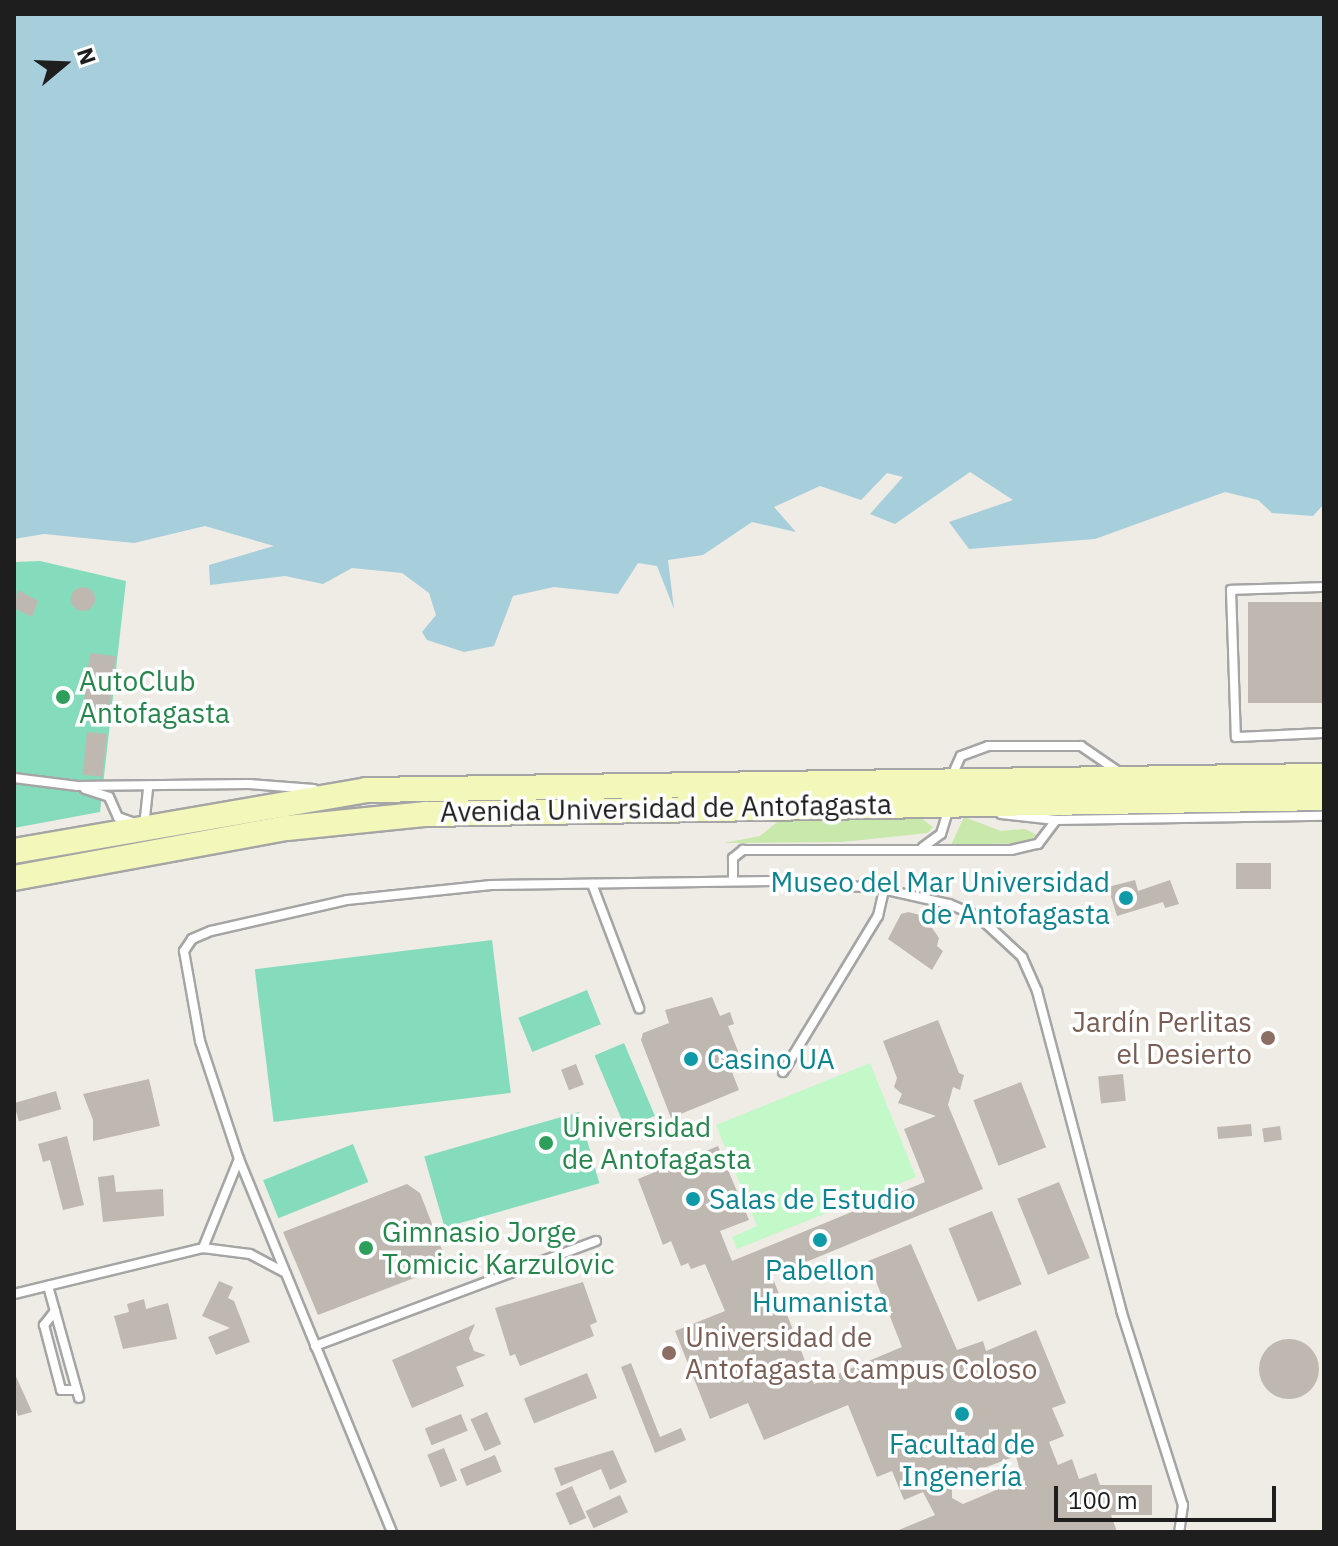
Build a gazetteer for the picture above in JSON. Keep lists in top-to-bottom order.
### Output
{
  "streets": {
    "main road": ["Avenida Universidad de Antofagasta"]
  },
  "places": [
    "AutoClub Antofagasta",
    "Museo del Mar Universidad de Antofagasta",
    "Jardín Perlitas el Desierto",
    "Casino UA",
    "Universidad de Antofagasta",
    "Salas de Estudio",
    "Pabellon Humanista",
    "Gimnasio Jorge Tomicic Karzulovic",
    "Universidad de Antofagasta Campus Coloso",
    "Facultad de Ingenería"
  ],
  "scale_bar": "100 m",
  "north": "right"
}
